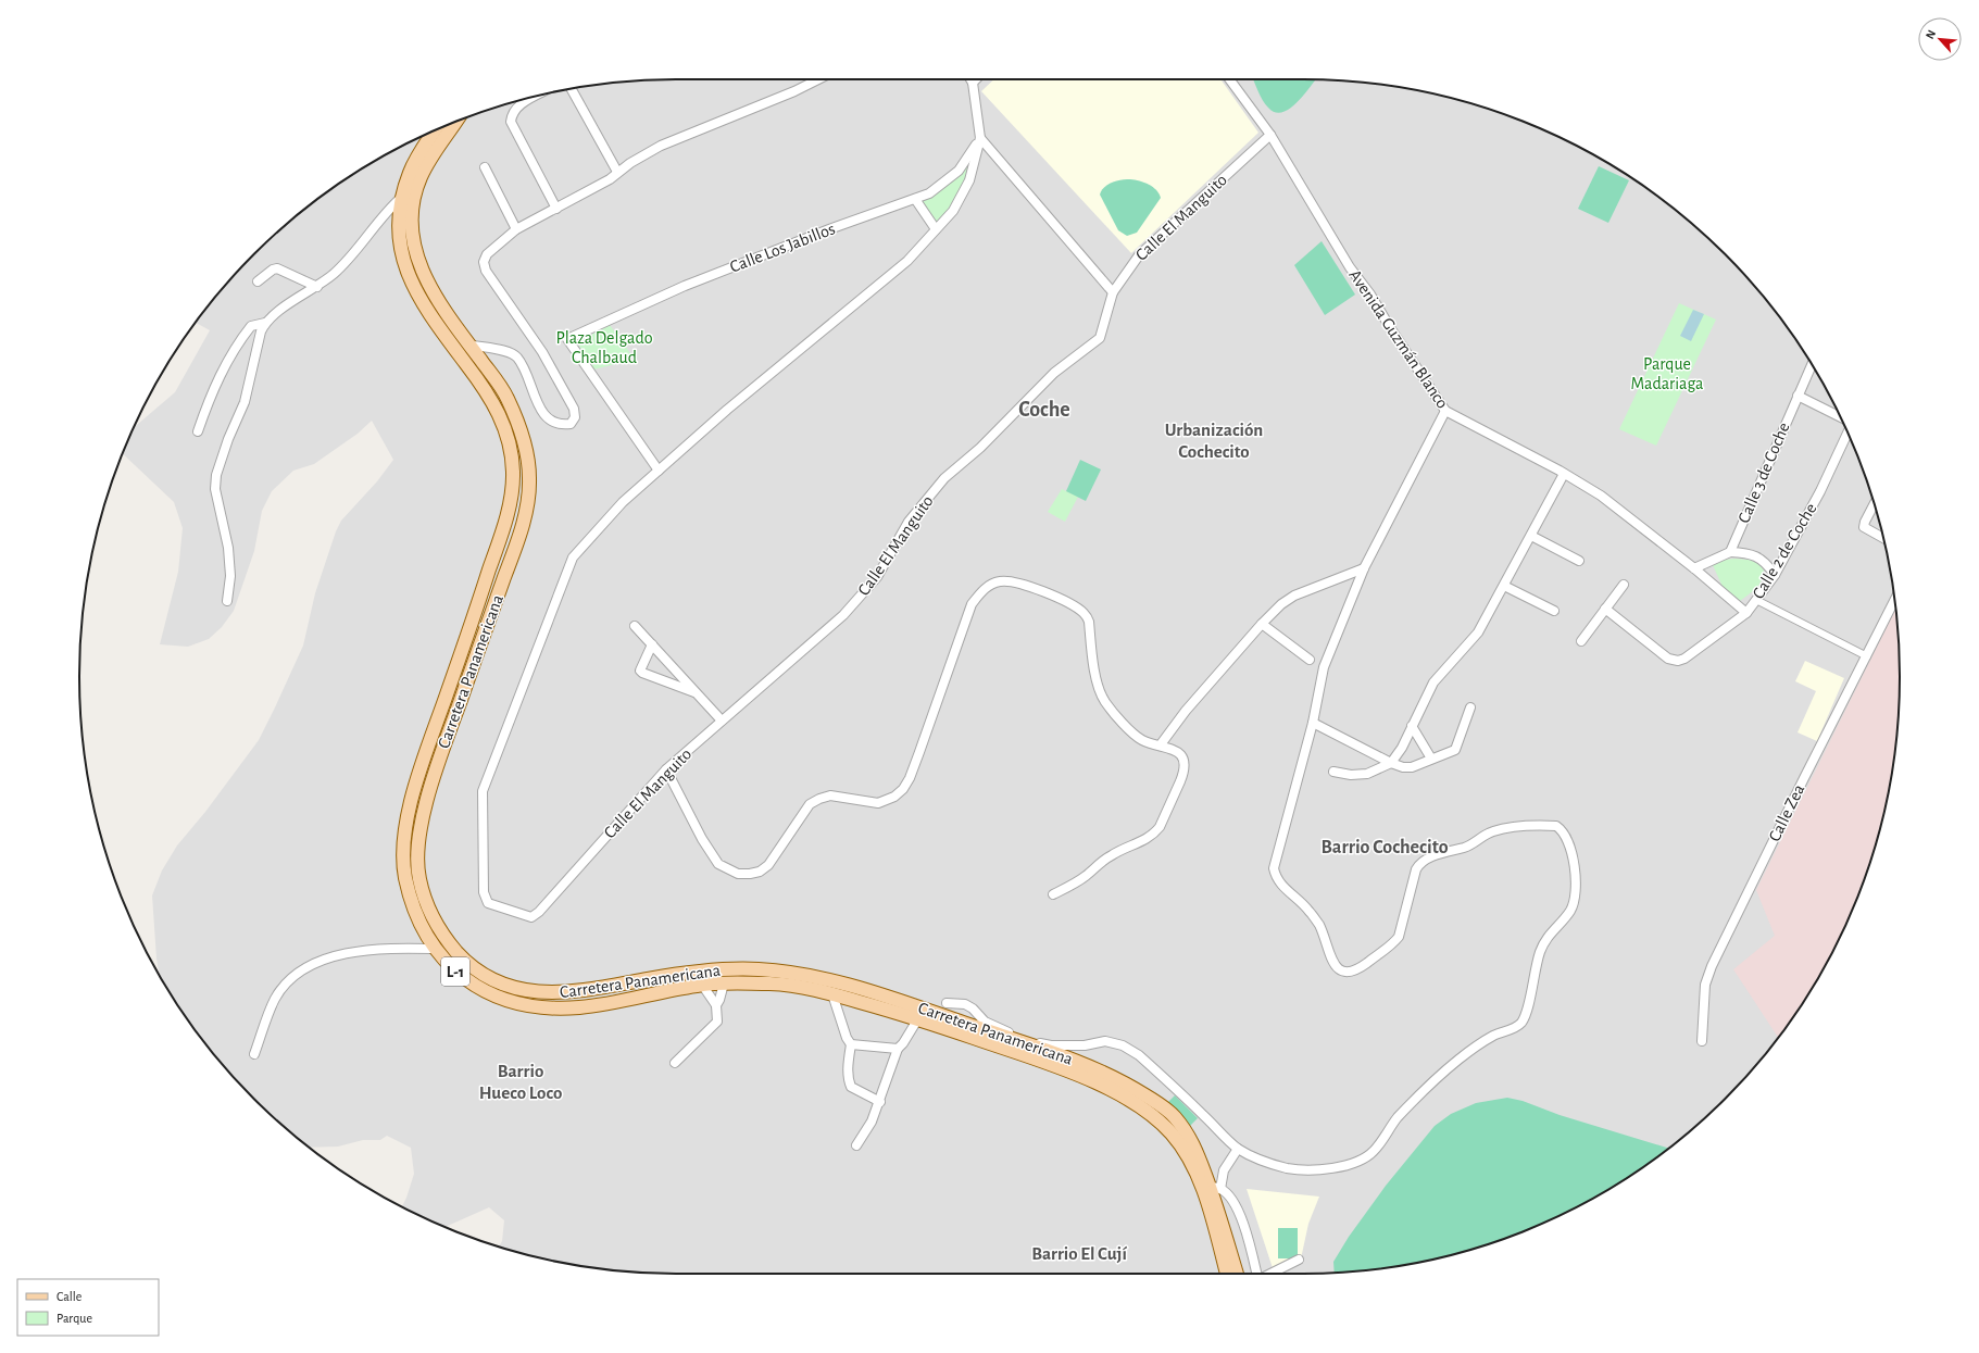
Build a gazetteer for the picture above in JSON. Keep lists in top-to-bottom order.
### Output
{
  "streets": {
    "main road": ["Carretera Panamericana", "L-1"],
    "street": [
      "Calle El Manguito",
      "Calle Los Jabillos",
      "Avenida Guzmán Blanco",
      "Calle 3 de Coche",
      "Calle 2 de Coche",
      "Calle Zea"
    ]
  },
  "crossings": [
    ["Calle El Manguito", "Calle Los Jabillos"],
    ["Calle El Manguito", "Avenida Guzmán Blanco"],
    ["Avenida Guzmán Blanco", "Calle 2 de Coche"]
  ],
  "districts": [
    "Coche",
    "Urbanización Cochecito",
    "Barrio Cochecito",
    "Barrio Hueco Loco",
    "Barrio El Cují"
  ],
  "parks": ["Plaza Delgado Chalbaud", "Parque Madariaga"],
  "legend": ["Calle", "Parque"],
  "north": "top left"
}
